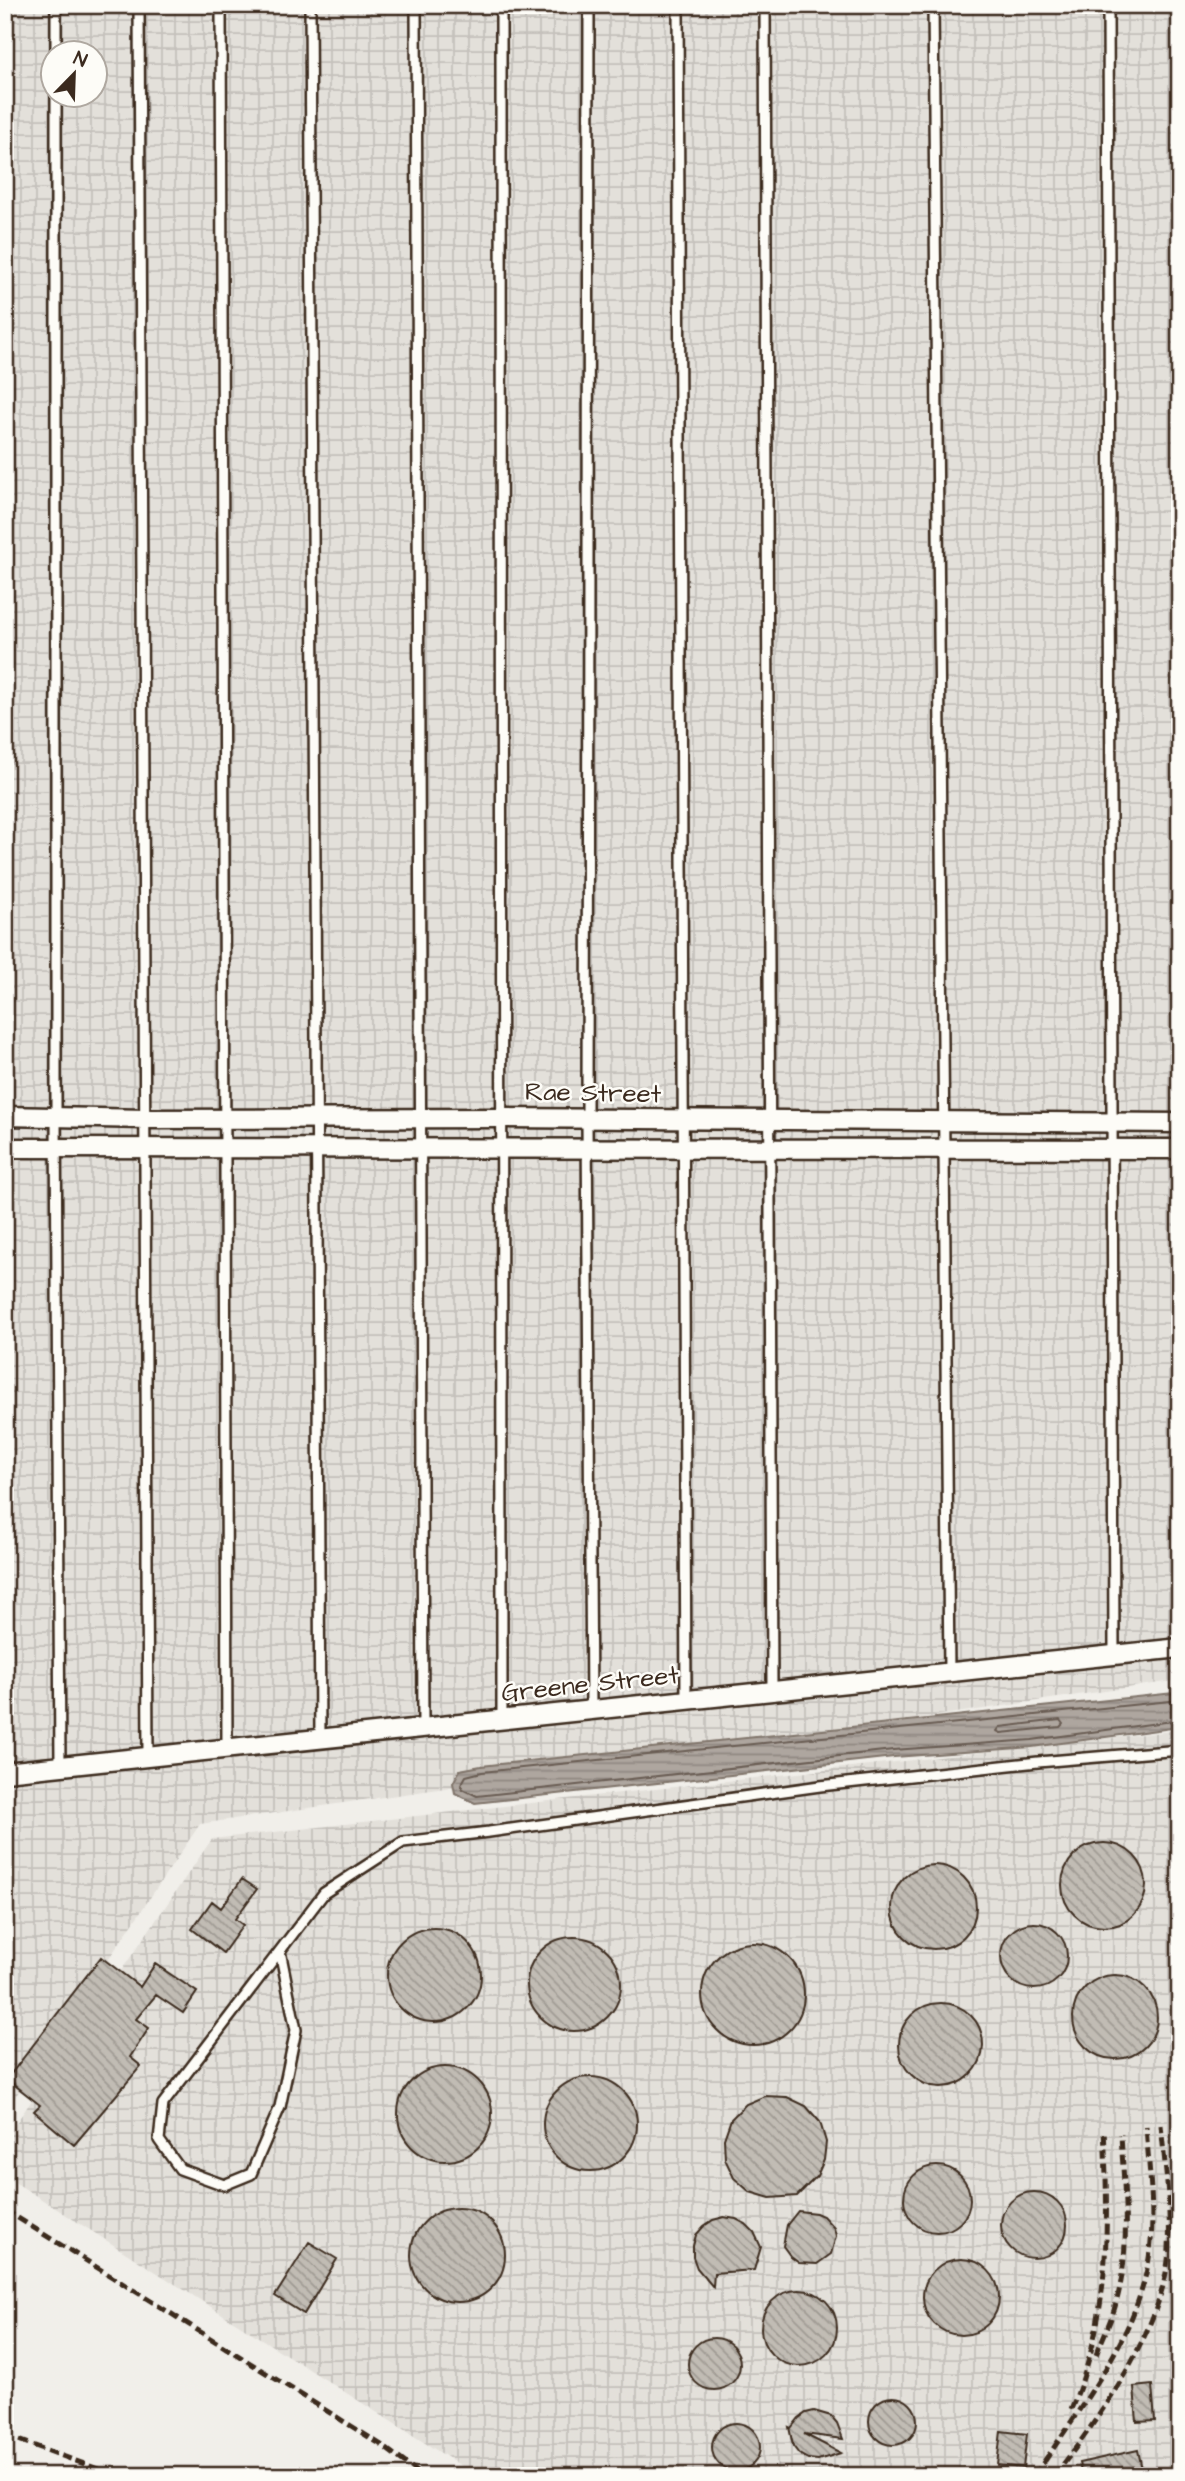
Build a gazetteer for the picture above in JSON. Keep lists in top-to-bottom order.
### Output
{
  "streets": {
    "street": ["Rae Street", "Greene Street"]
  },
  "north": "top right"
}
